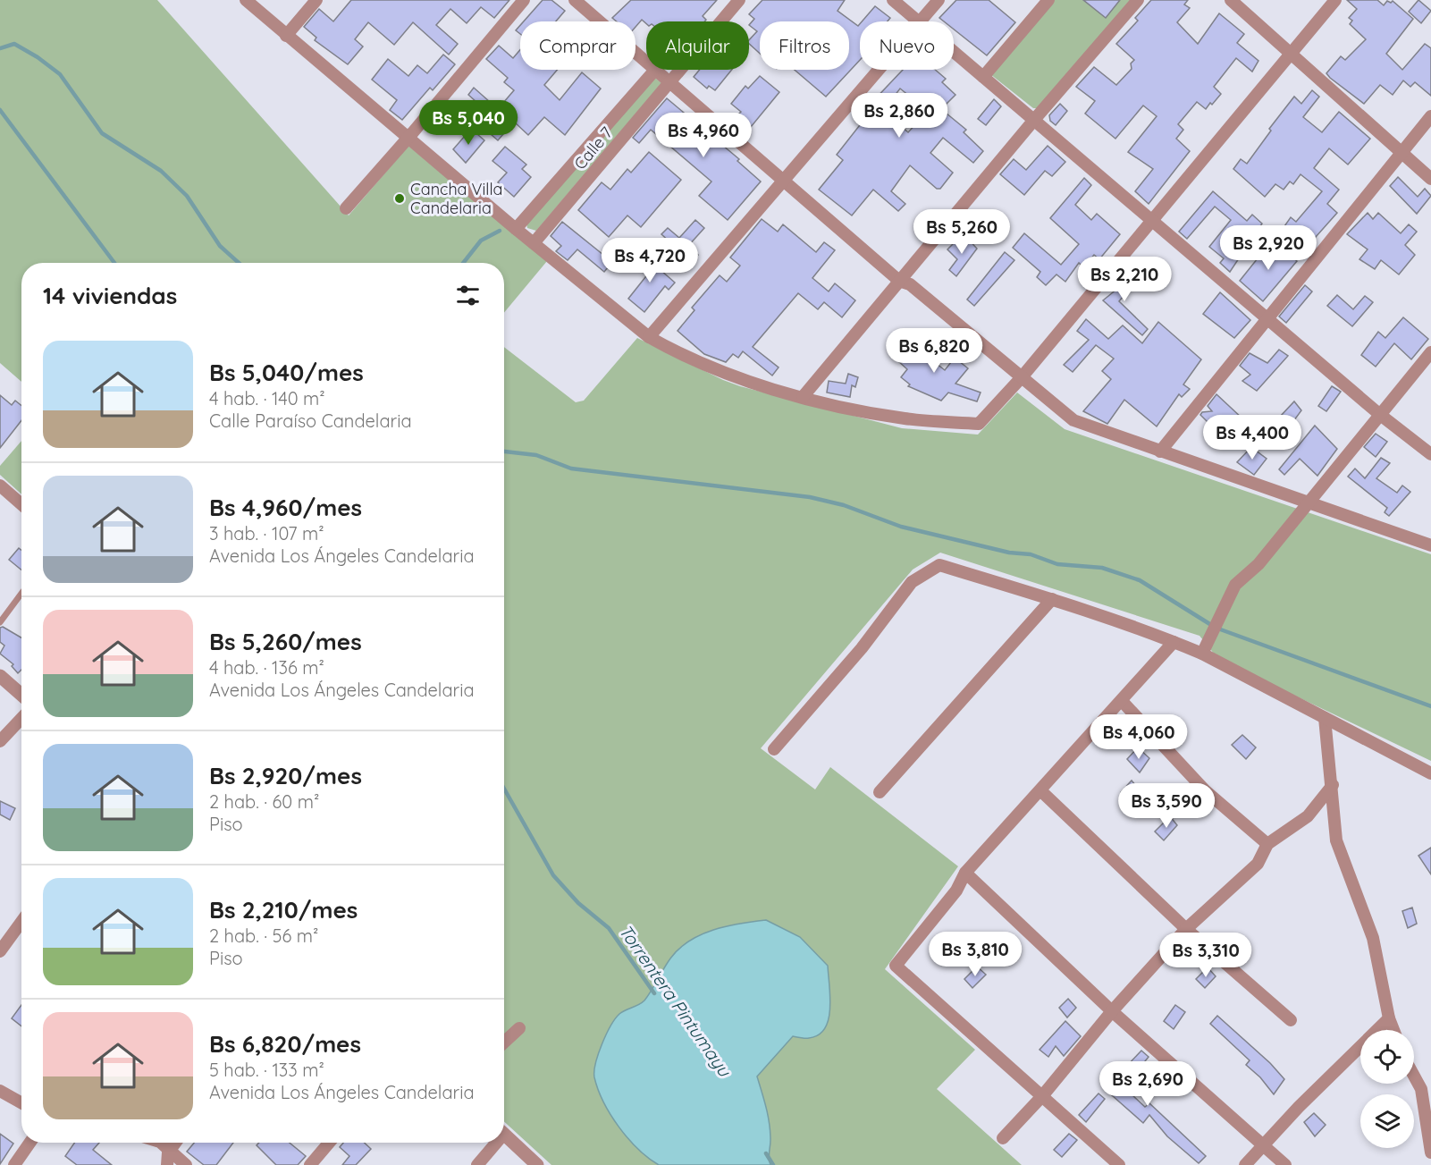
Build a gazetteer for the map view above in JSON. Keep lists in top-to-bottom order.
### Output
{
  "streets": {
    "street": ["Calle 7"]
  },
  "water": ["Torrentera Pintumayu"],
  "places": ["Cancha Villa Candelaria"],
  "page": {
    "chip": [
      "Comprar",
      "Alquilar",
      "Filtros",
      "Nuevo"
    ],
    "price": [
      "Bs 2,860",
      "Bs 5,040",
      "Bs 4,960",
      "Bs 5,260",
      "Bs 2,920",
      "Bs 4,720",
      "Bs 2,210",
      "Bs 6,820",
      "Bs 4,400",
      "Bs 4,060",
      "Bs 3,590",
      "Bs 3,810",
      "Bs 3,310",
      "Bs 2,690"
    ],
    "heading": "14 viviendas",
    "list": [
      {
        "name": "Bs 5,040/mes",
        "note": "4 hab. · 140 m² · Calle Paraíso Candelaria"
      },
      {
        "name": "Bs 4,960/mes",
        "note": "3 hab. · 107 m² · Avenida Los Ángeles Candelaria"
      },
      {
        "name": "Bs 5,260/mes",
        "note": "4 hab. · 136 m² · Avenida Los Ángeles Candelaria"
      },
      {
        "name": "Bs 2,920/mes",
        "note": "2 hab. · 60 m² · Piso"
      },
      {
        "name": "Bs 2,210/mes",
        "note": "2 hab. · 56 m² · Piso"
      },
      {
        "name": "Bs 6,820/mes",
        "note": "5 hab. · 133 m² · Avenida Los Ángeles Candelaria"
      }
    ]
  }
}
